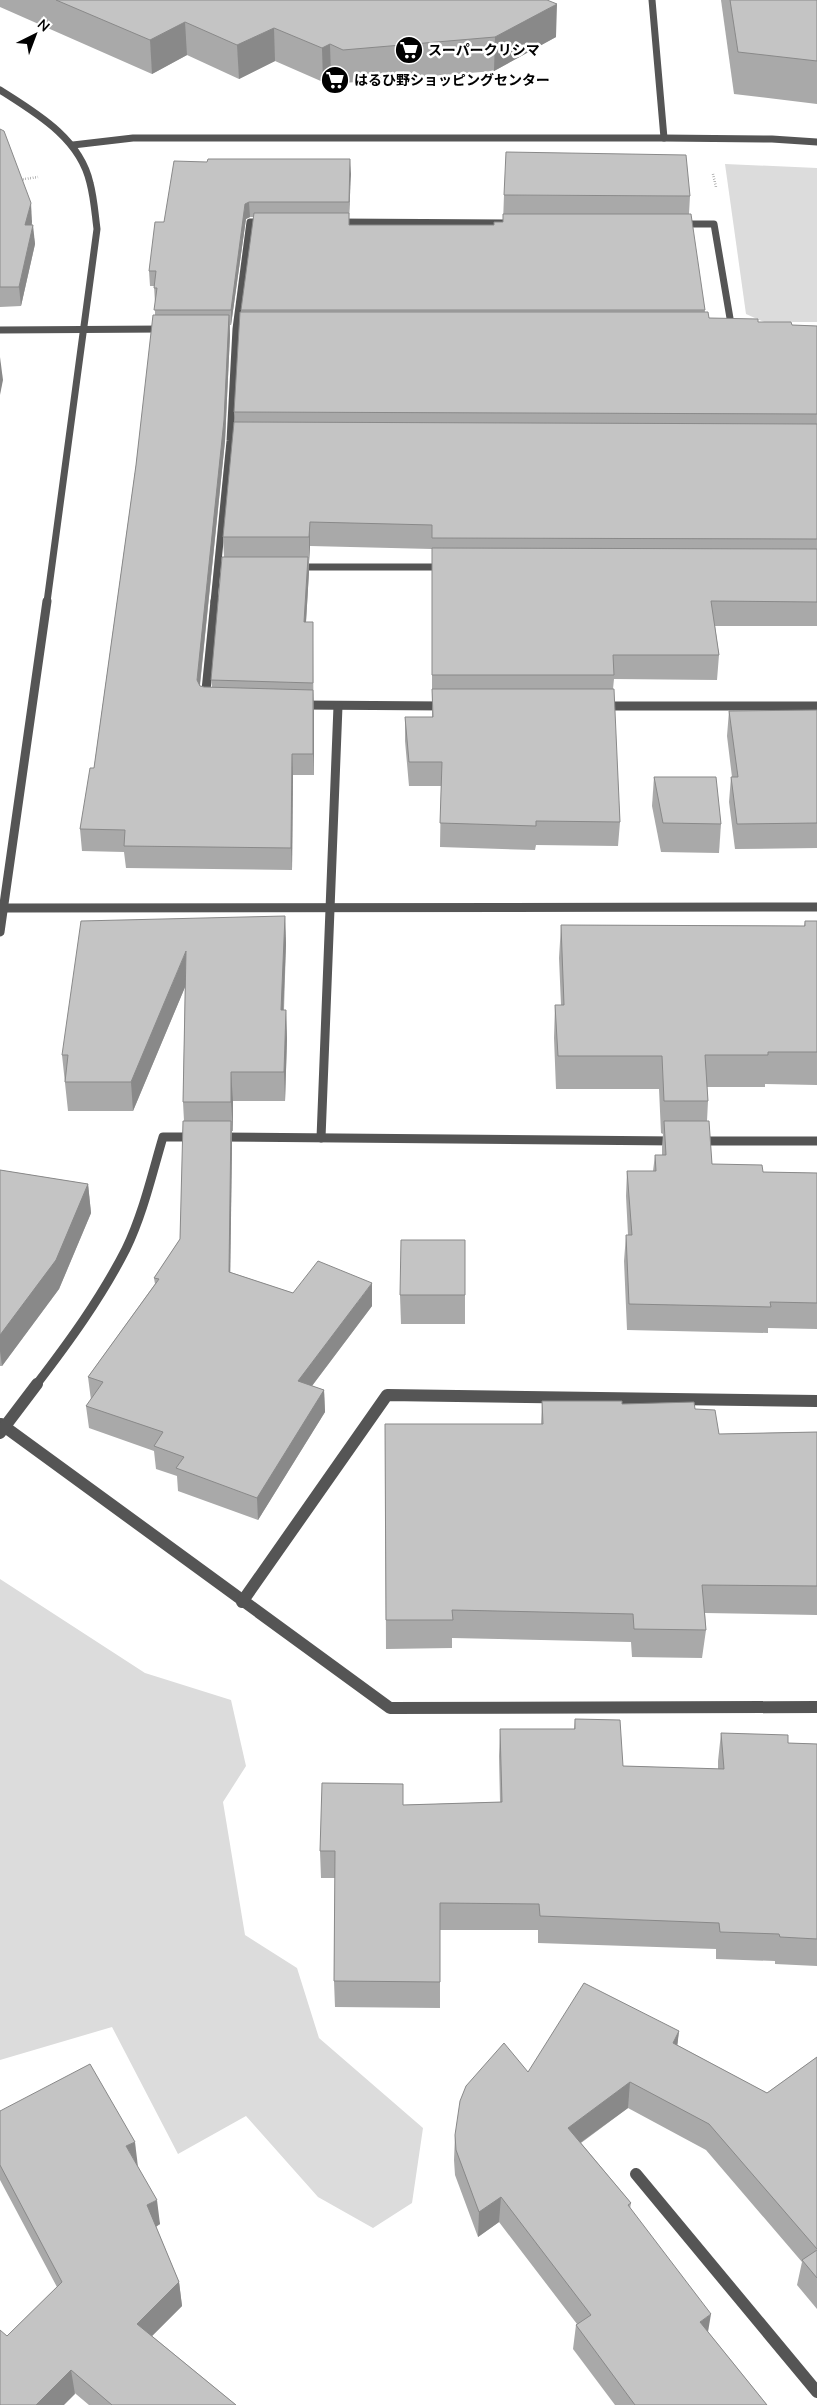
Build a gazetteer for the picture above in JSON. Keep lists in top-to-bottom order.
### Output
{
  "places": {
    "supermarket": ["スーパークリシマ", "はるひ野ショッピングセンター"]
  },
  "north": "top right"
}
